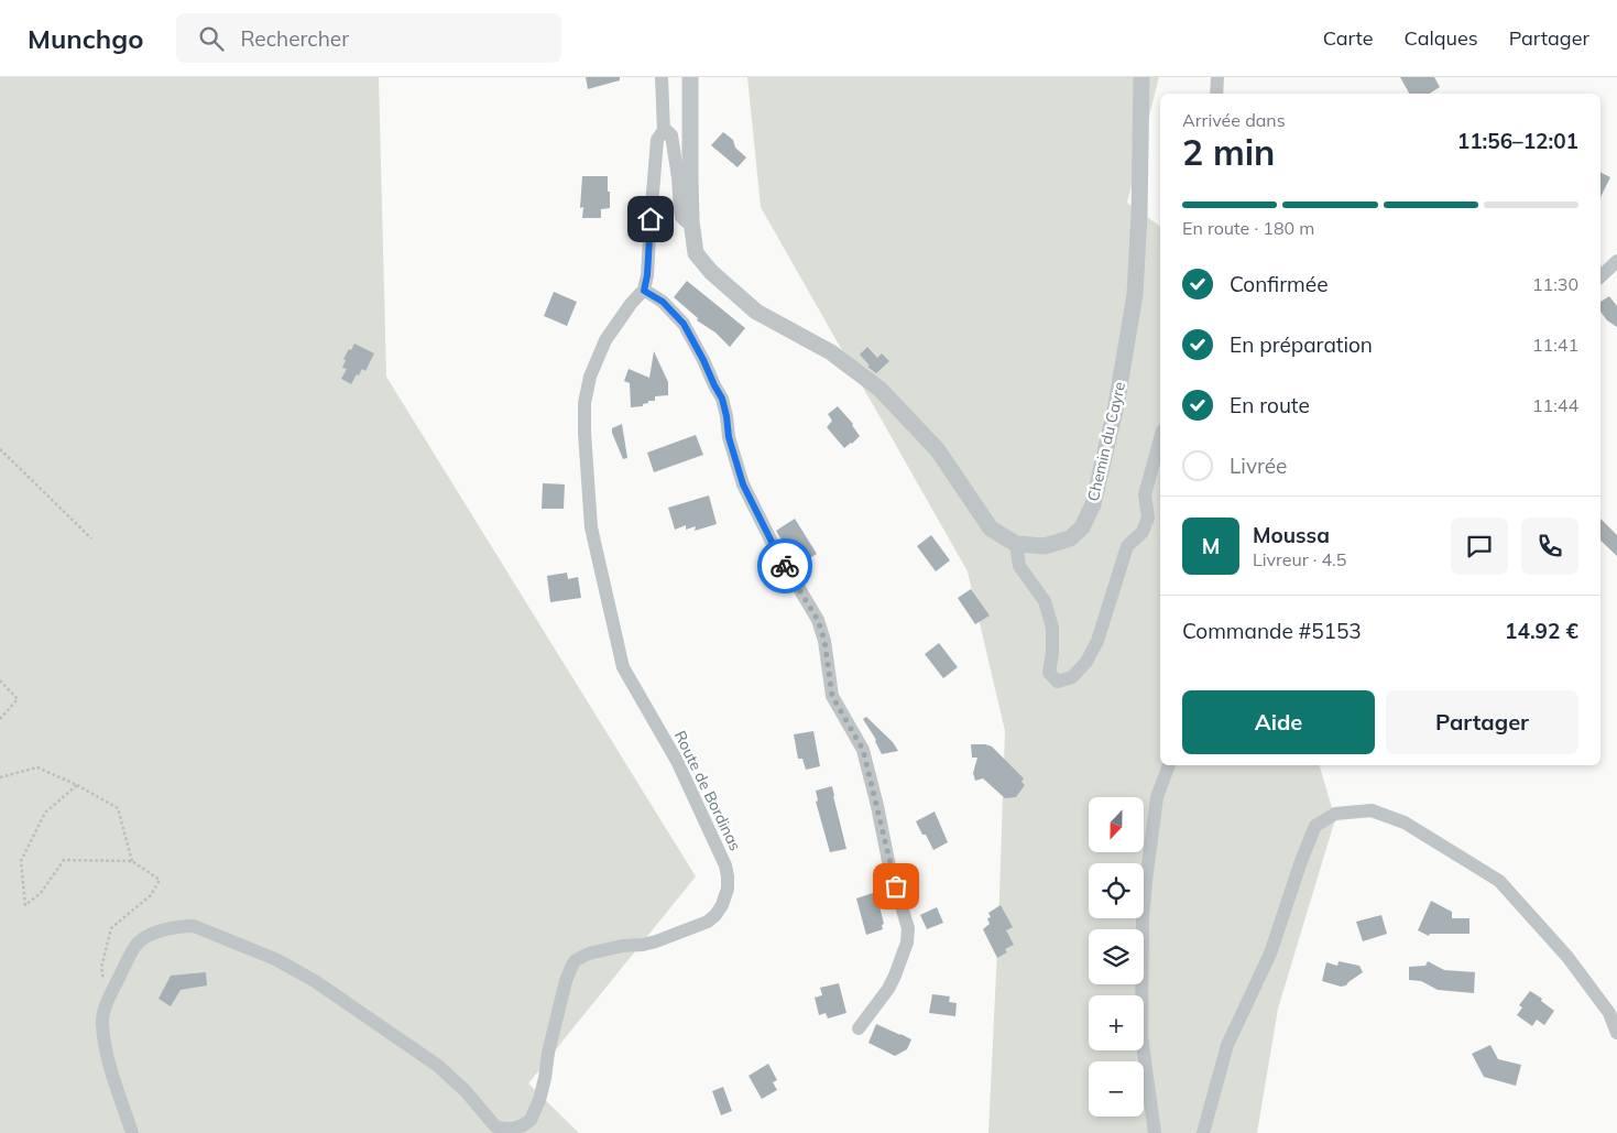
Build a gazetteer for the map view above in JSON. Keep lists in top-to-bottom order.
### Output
{
  "streets": {
    "street": ["Chemin du Cayre", "Route de Bordinas"]
  },
  "north": "bottom",
  "page": {
    "header": "Munchgo",
    "search": "Rechercher",
    "nav": ["Carte", "Calques", "Partager"],
    "heading": ["2 min", "Arrivée dans", "11:56–12:01"],
    "panel": [
      "Moussa",
      "Livreur · 4.5",
      "Commande #5153",
      "14.92 €"
    ],
    "bar": "En route · 180 m",
    "list": [
      ["Confirmée", "11:30"],
      ["En préparation", "11:41"],
      ["En route", "11:44"],
      "Livrée"
    ],
    "round": "M",
    "buttons": ["Aide", "Partager"],
    "map_buttons": ["+", "−"]
  }
}
